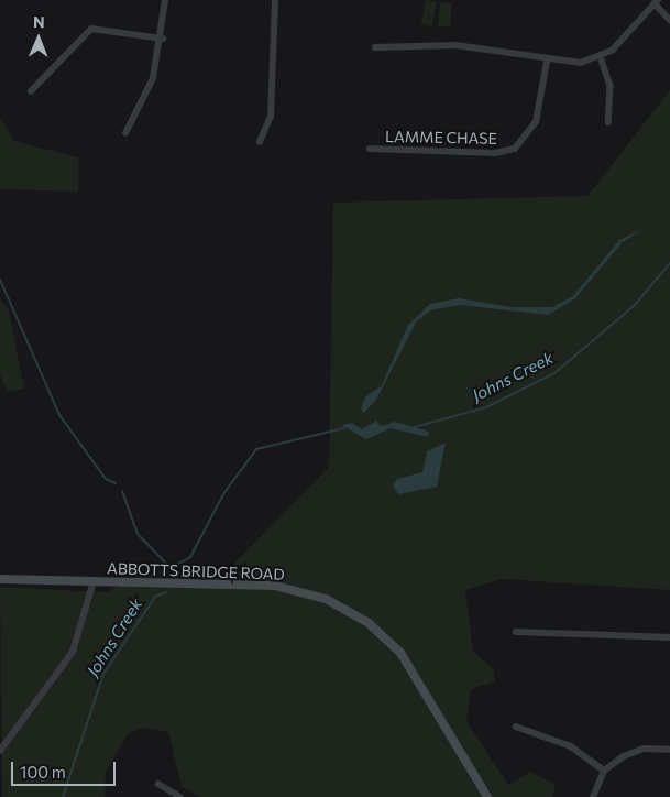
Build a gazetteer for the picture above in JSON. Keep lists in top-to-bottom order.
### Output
{
  "streets": {
    "main road": ["ABBOTTS BRIDGE ROAD"],
    "street": ["LAMME CHASE"]
  },
  "water": ["Johns Creek"],
  "scale_bar": "100 m",
  "north": "top"
}
